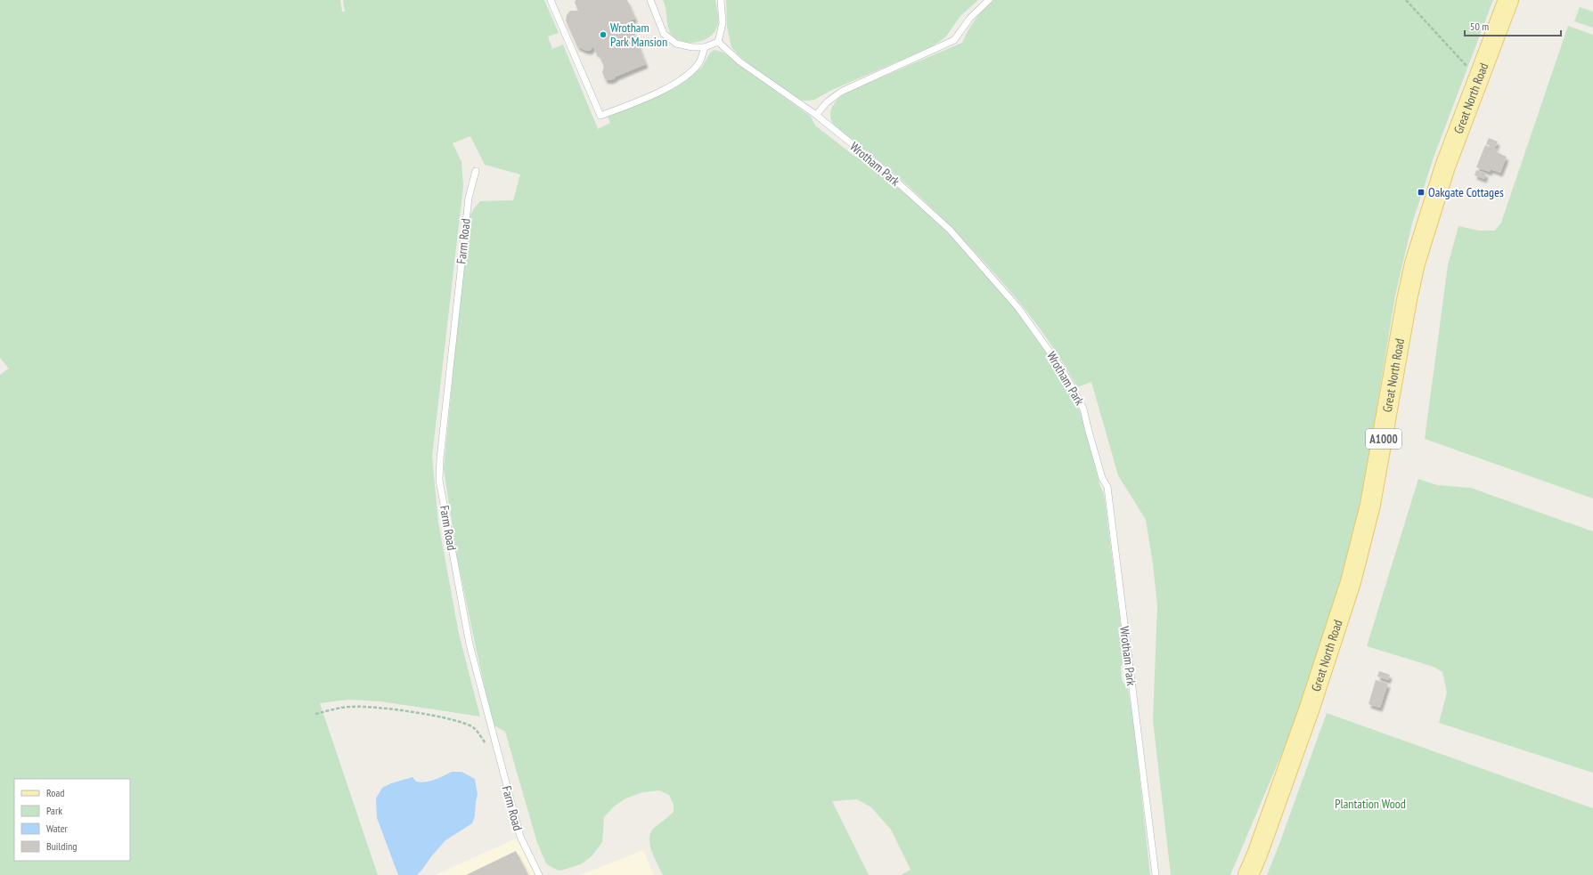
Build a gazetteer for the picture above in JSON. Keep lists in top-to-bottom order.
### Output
{
  "streets": {
    "main road": ["Great North Road", "A1000"],
    "lane": ["Wrotham Park", "Farm Road"]
  },
  "parks": ["Plantation Wood"],
  "places": {
    "other": ["Wrotham Park Mansion"],
    "transit": ["Oakgate Cottages"]
  },
  "legend": [
    "Road",
    "Park",
    "Water",
    "Building"
  ],
  "scale_bar": "50 m"
}
